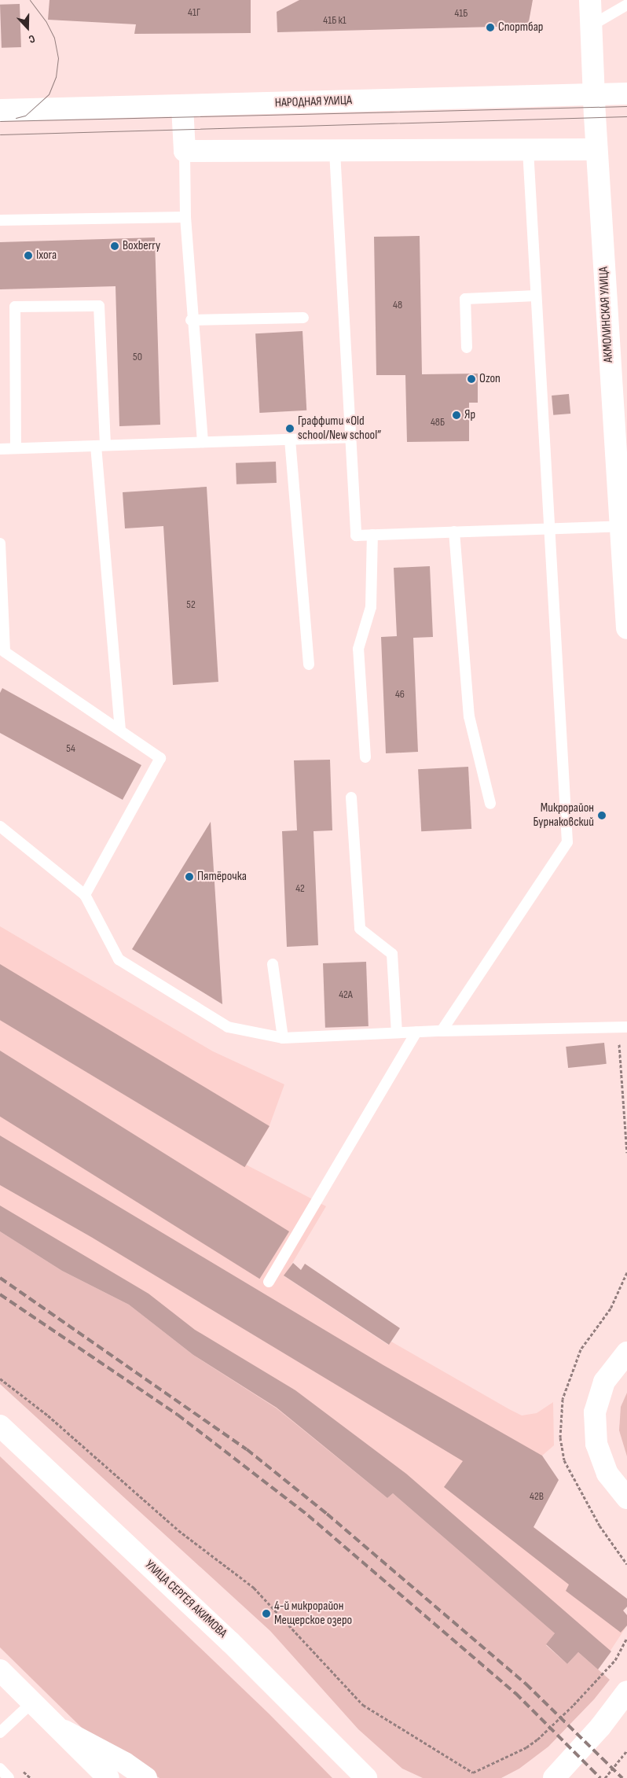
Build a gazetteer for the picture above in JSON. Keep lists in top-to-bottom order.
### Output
{
  "streets": {
    "main road": ["НАРОДНАЯ УЛИЦА", "АКМОЛИНСКАЯ УЛИЦА", "УЛИЦА СЕРГЕЯ АКИМОВА"]
  },
  "crossings": [
    ["НАРОДНАЯ УЛИЦА", "АКМОЛИНСКАЯ УЛИЦА"]
  ],
  "places": [
    "Спортбар",
    "Boxberry",
    "Ixora",
    "Ozon",
    "Яр",
    "Граффити «Old school/New school”",
    "Микрорайон Бурнаковский",
    "Пятёрочка",
    "4-й микрорайон Мещерское озеро"
  ],
  "house_numbers": [
    "41Г",
    "41Б",
    "41Б к1",
    "48",
    "50",
    "48Б",
    "52",
    "46",
    "54",
    "42",
    "42А",
    "42В"
  ],
  "north": "bottom"
}
